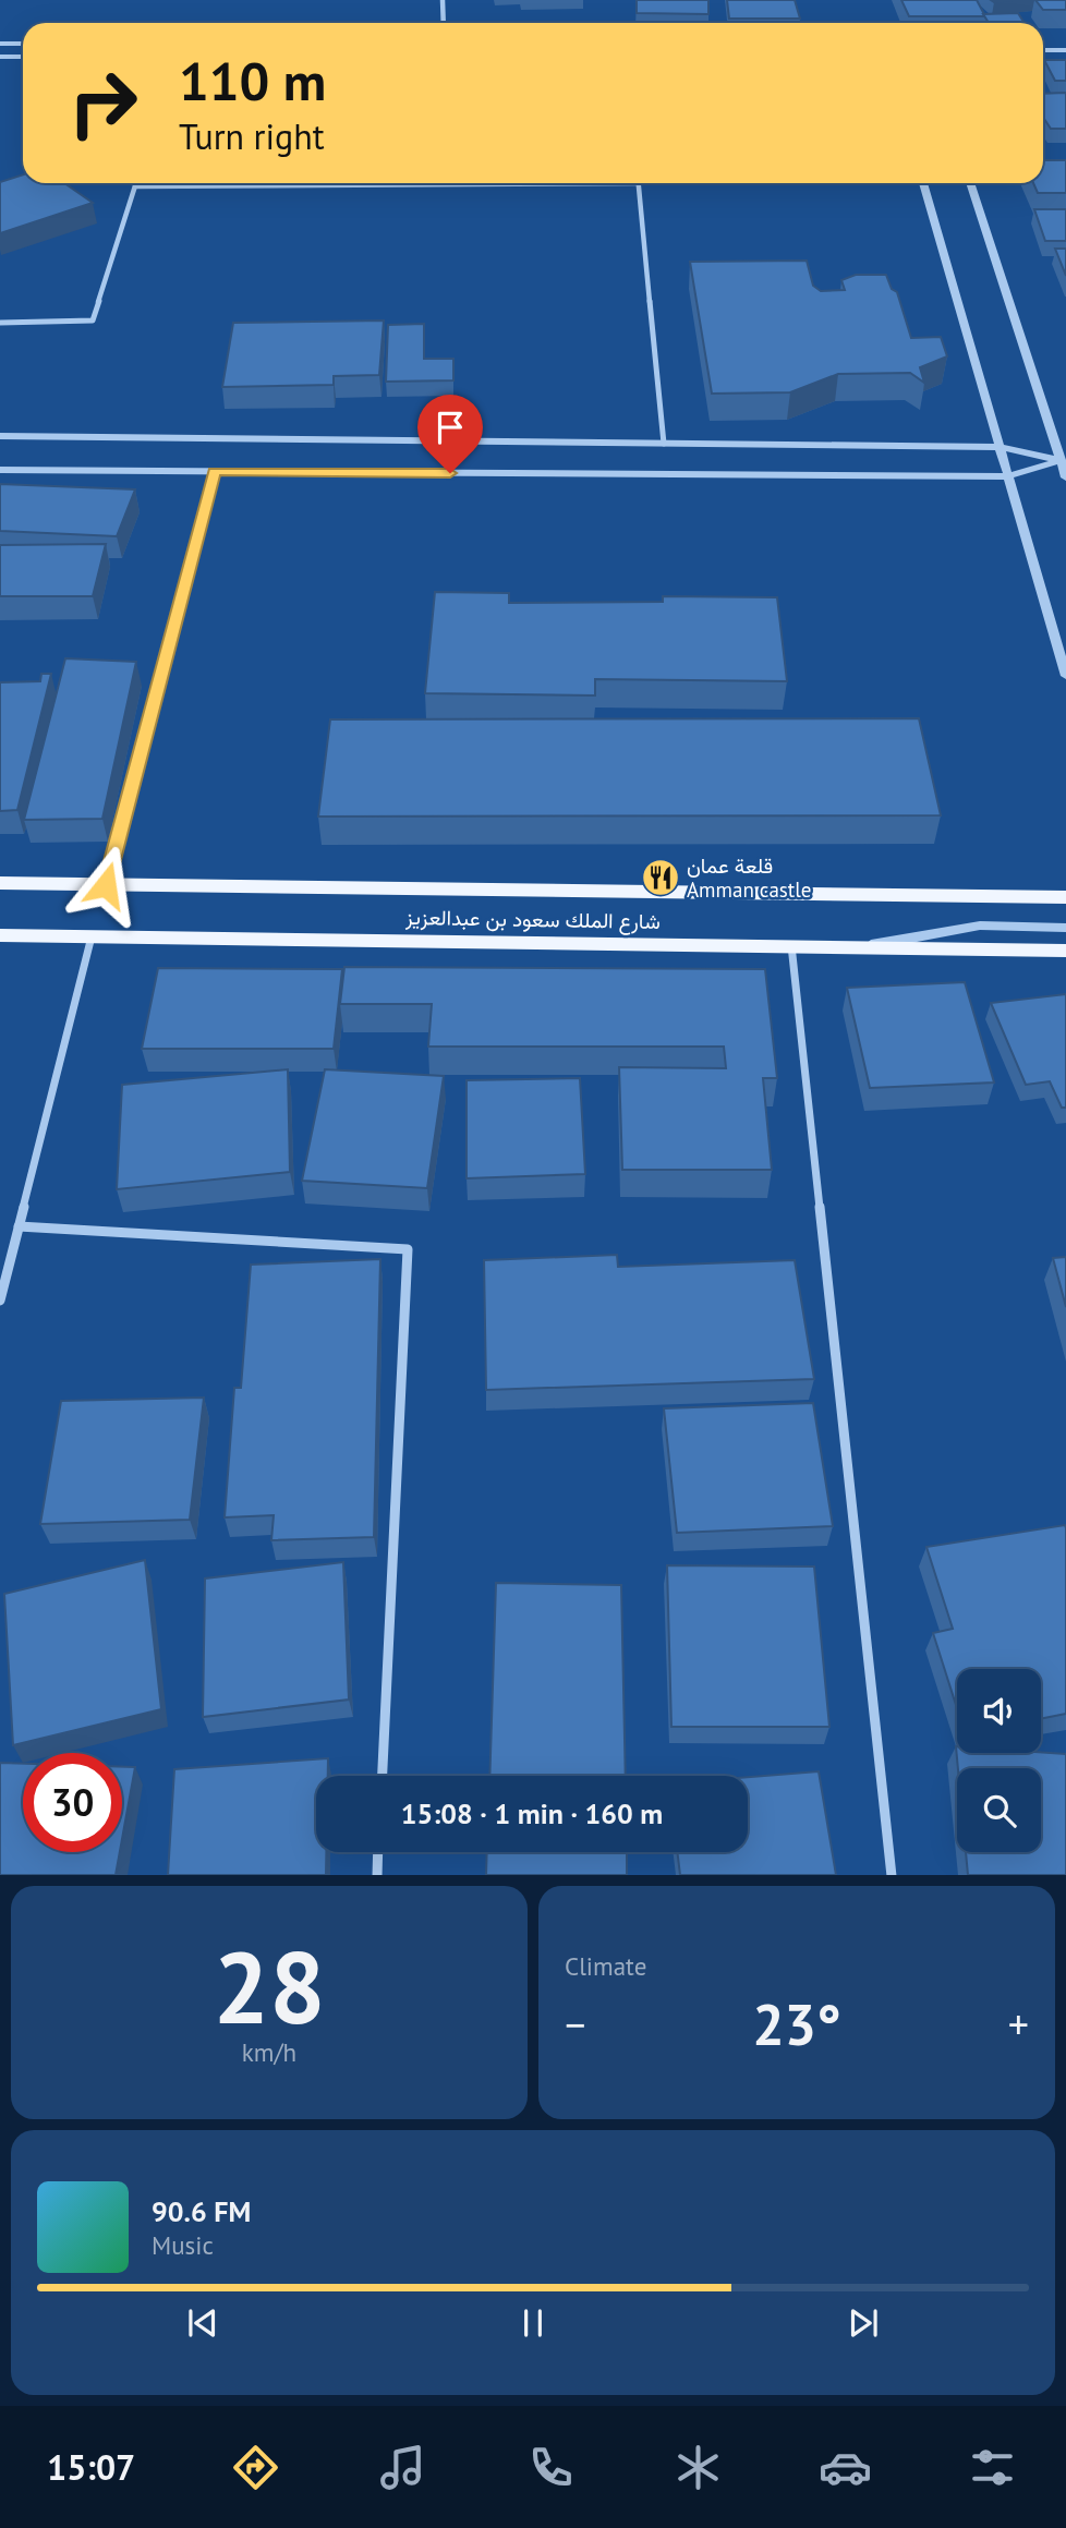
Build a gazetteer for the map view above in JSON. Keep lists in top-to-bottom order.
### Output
{
  "streets": {
    "main road": ["شارع الملك سعود بن عبدالعزيز"]
  },
  "places": {
    "restaurant": ["قلعة عمان Amman castle"]
  },
  "page": {
    "turn": ["110 m", "Turn right"],
    "limit": "30",
    "trip": "15:08 · 1 min · 160 m",
    "tile": [
      ["28", "km/h"],
      "Climate"
    ],
    "heat": ["−", "23°", "+"],
    "song": ["90.6 FM", "Music"],
    "tabs": "15:07"
  }
}
